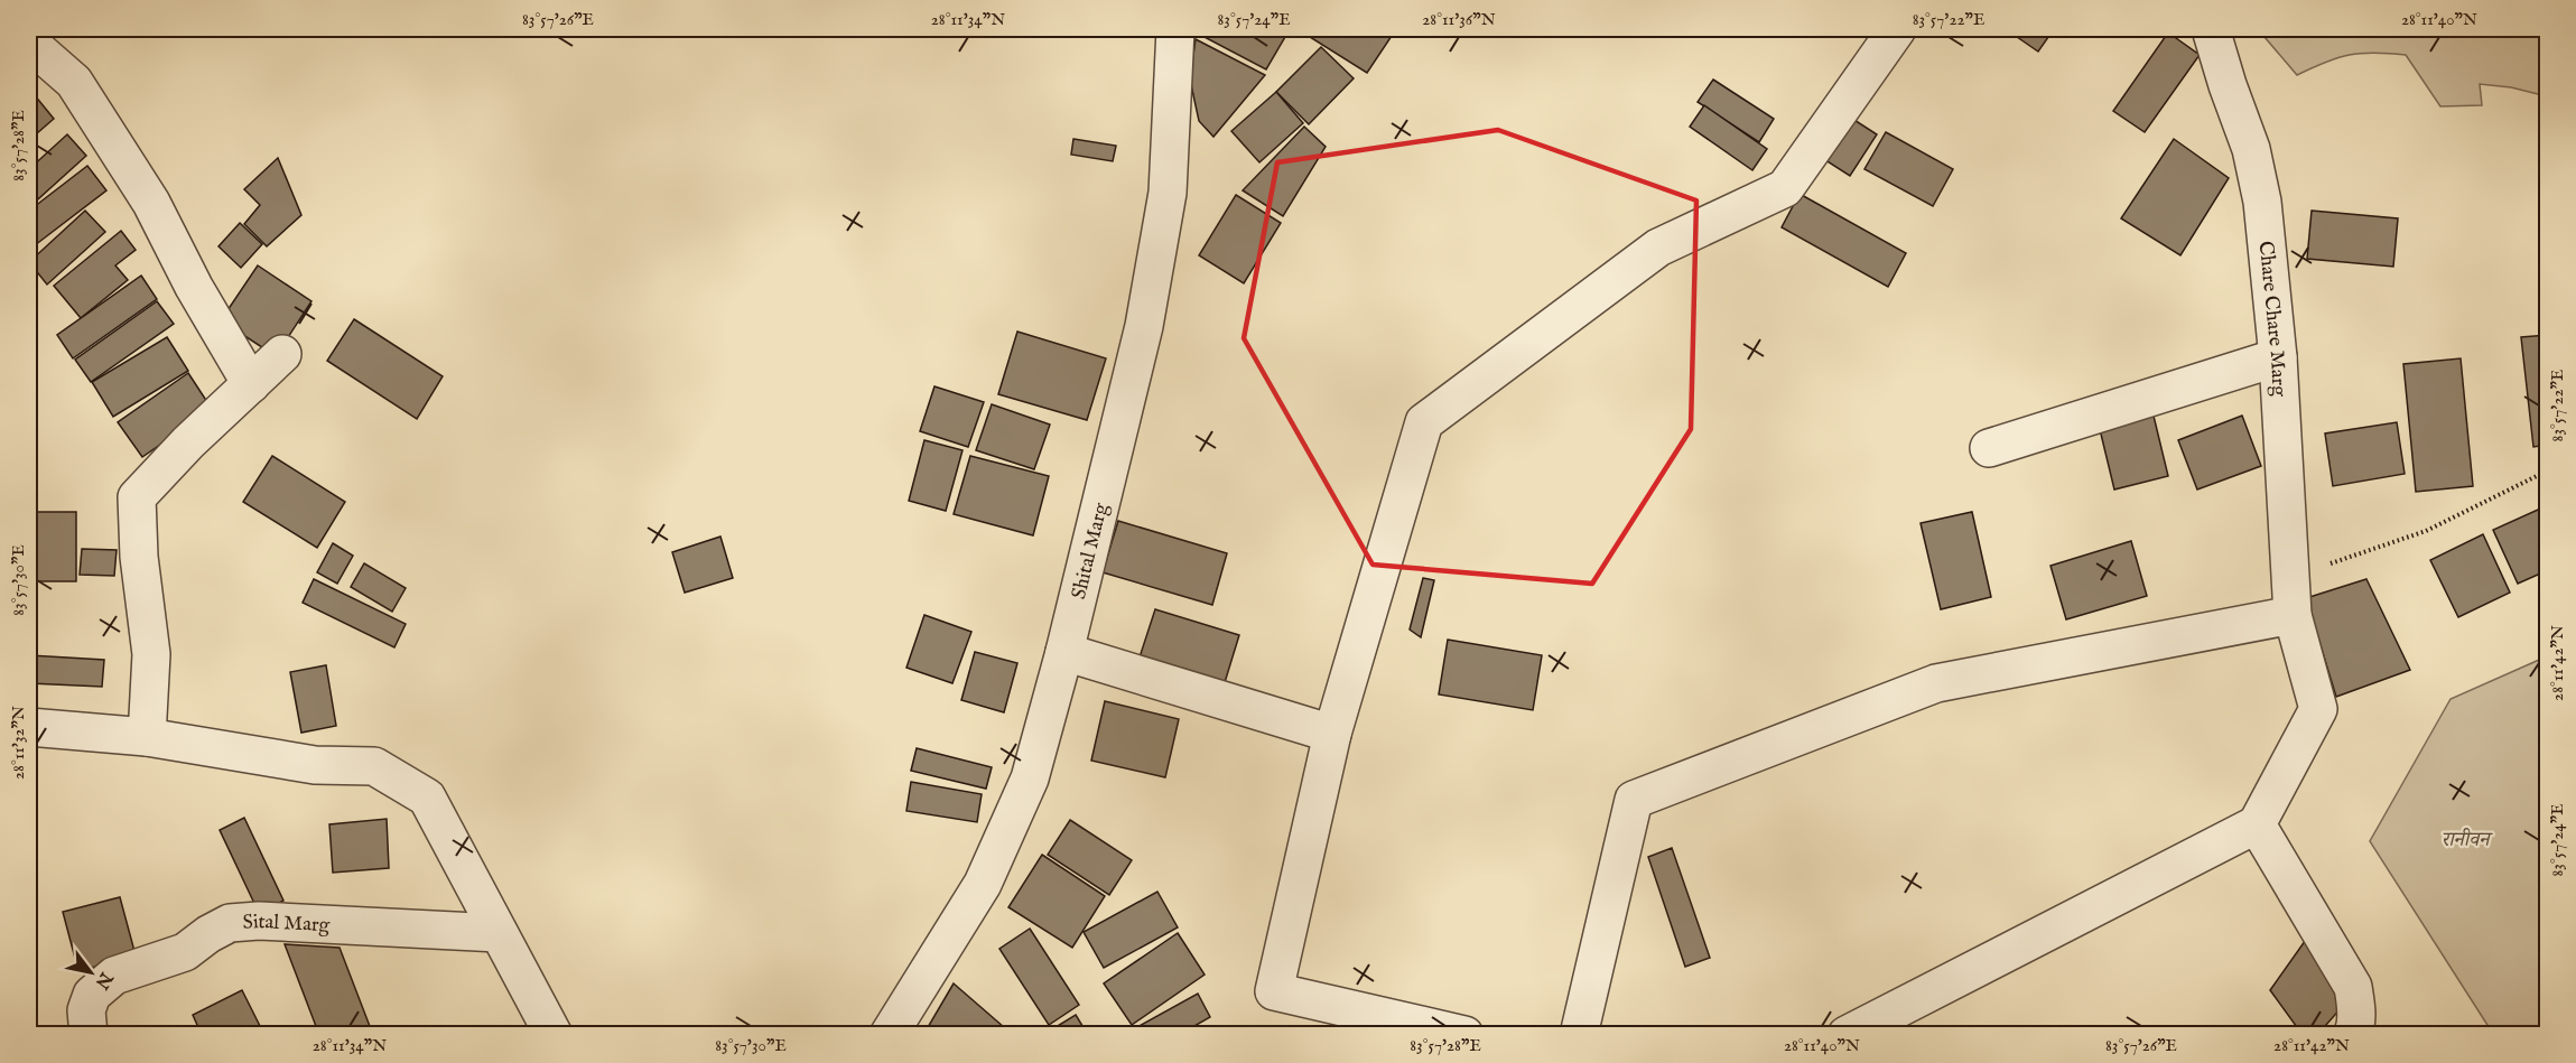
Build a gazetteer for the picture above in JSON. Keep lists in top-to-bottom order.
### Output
{
  "streets": {
    "street": ["Chare Chare Marg", "Shital Marg", "Sital Marg"]
  },
  "parks": ["रानीवन"],
  "north": "bottom right",
  "coordinates": [
    "83°57'26\"E",
    "28°11'34\"N",
    "83°57'24\"E",
    "28°11'36\"N",
    "83°57'22\"E",
    "28°11'40\"N",
    "83°57'28\"E",
    "83°57'30\"E",
    "28°11'42\"N",
    "28°11'32\"N"
  ]
}
